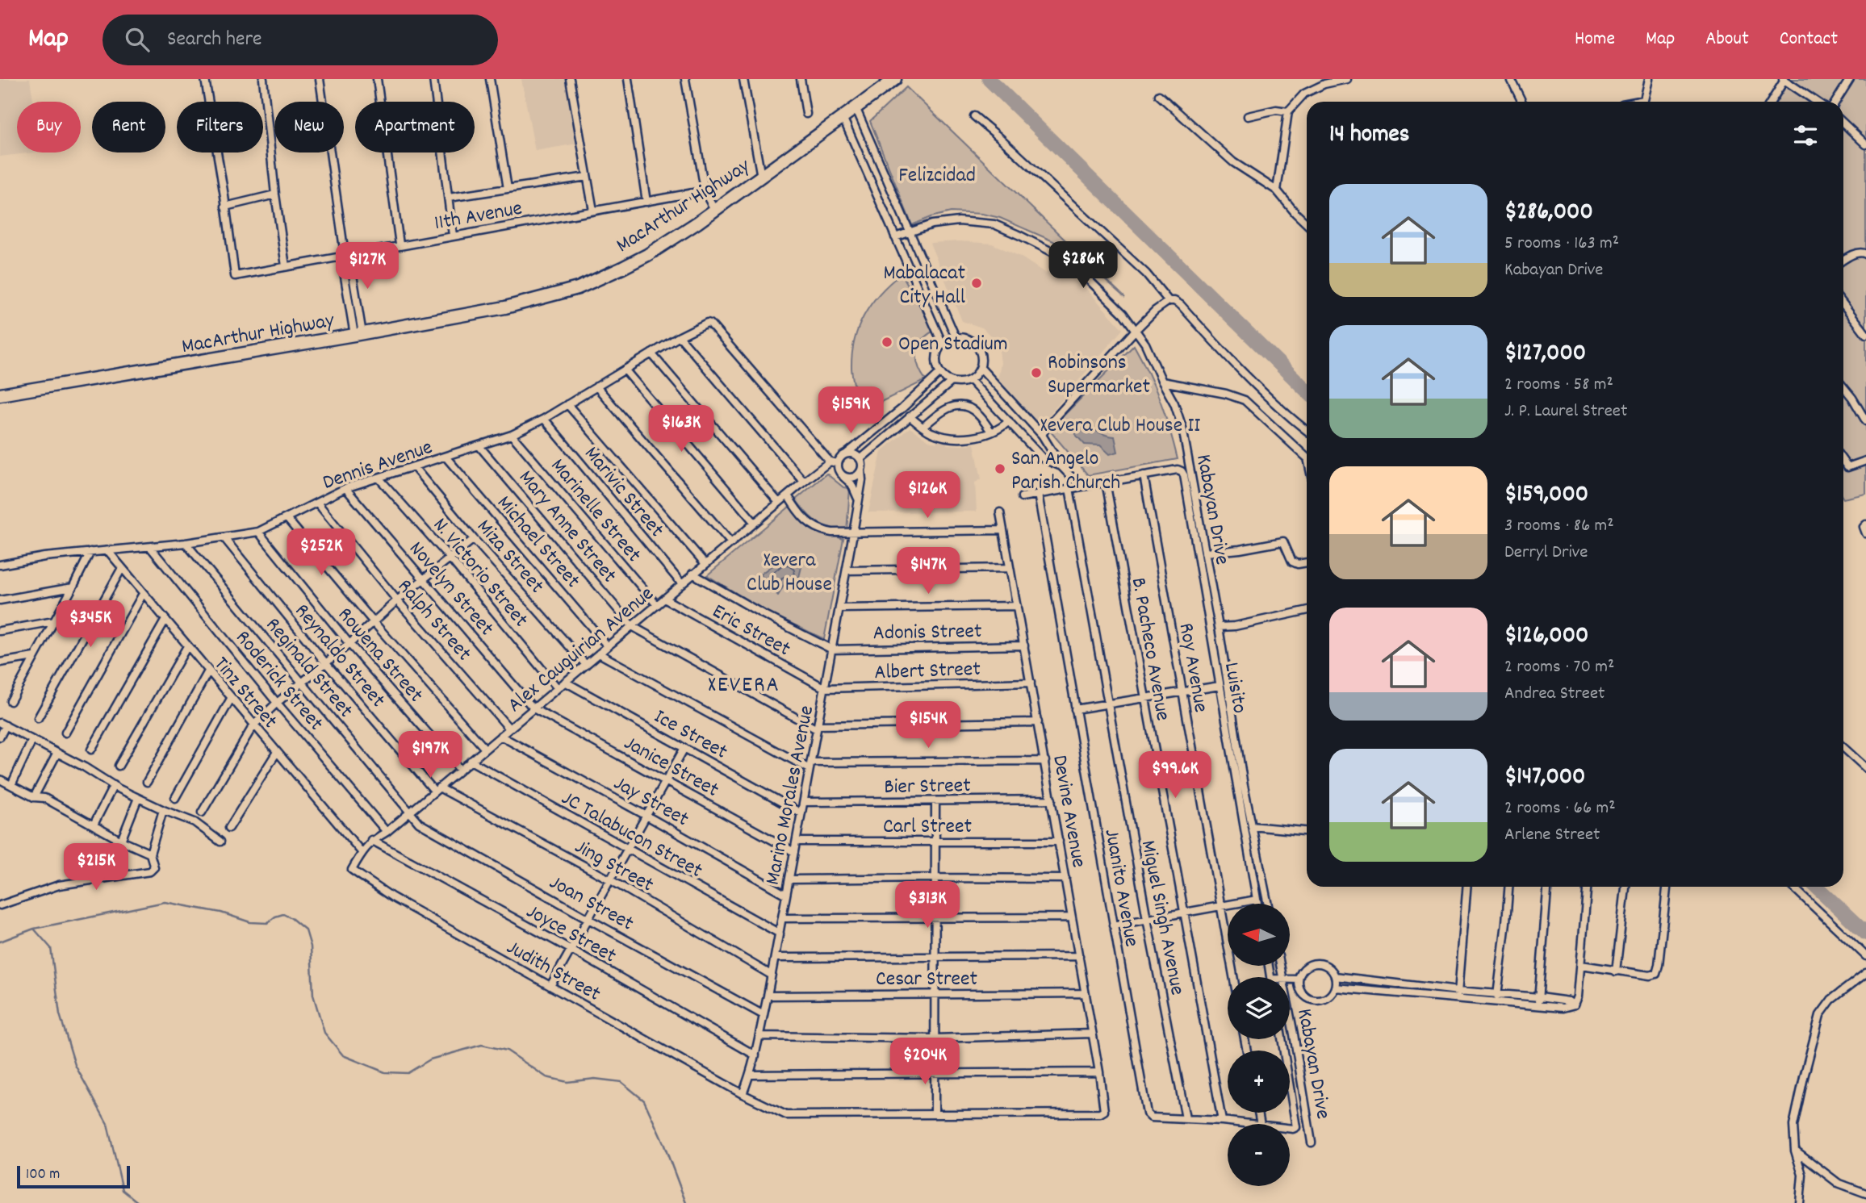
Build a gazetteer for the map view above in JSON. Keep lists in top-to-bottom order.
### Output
{
  "streets": {
    "highway": ["MacArthur Highway"],
    "street": [
      "11th Avenue",
      "Dennis Avenue",
      "Marivic Street",
      "Marinelle Street",
      "Kabayan Drive",
      "Mary Anne Street",
      "Michael Street",
      "Miza Street",
      "N. Victorio Street",
      "Novelyn Street",
      "Ralph Street",
      "Eric Street",
      "Adonis Street",
      "Alex Cauguirian Avenue",
      "B. Pacheco Avenue",
      "Rowena Street",
      "Reynaldo Street",
      "Reginald Street",
      "Roy Avenue",
      "Albert Street",
      "Roderick Street",
      "Luisito",
      "Tinz Street",
      "Ice Street",
      "Janice Street",
      "Bier Street",
      "Marino Morales Avenue",
      "Jay Street",
      "Devine Avenue",
      "Carl Street",
      "JC Talabucon Street",
      "Jing Street",
      "Juanito Avenue",
      "Joan Street",
      "Miguel Singh Avenue",
      "Joyce Street",
      "Judith Street",
      "Cesar Street"
    ]
  },
  "crossings": [
    ["Dennis Avenue", "Marivic Street"],
    ["Dennis Avenue", "Marinelle Street"],
    ["Dennis Avenue", "Mary Anne Street"],
    ["Dennis Avenue", "Michael Street"],
    ["Dennis Avenue", "Miza Street"],
    ["Dennis Avenue", "N. Victorio Street"],
    ["Dennis Avenue", "Novelyn Street"],
    ["Dennis Avenue", "Ralph Street"],
    ["Dennis Avenue", "Alex Cauguirian Avenue"],
    ["Dennis Avenue", "Rowena Street"],
    ["Dennis Avenue", "Reynaldo Street"],
    ["Dennis Avenue", "Reginald Street"],
    ["Dennis Avenue", "Roderick Street"],
    ["Dennis Avenue", "Tinz Street"],
    ["Marivic Street", "Alex Cauguirian Avenue"],
    ["Marinelle Street", "Alex Cauguirian Avenue"],
    ["Mary Anne Street", "Alex Cauguirian Avenue"],
    ["Michael Street", "Alex Cauguirian Avenue"],
    ["Miza Street", "Alex Cauguirian Avenue"],
    ["N. Victorio Street", "Alex Cauguirian Avenue"],
    ["Novelyn Street", "Alex Cauguirian Avenue"],
    ["Novelyn Street", "Janice Street"],
    ["Ralph Street", "Alex Cauguirian Avenue"],
    ["Eric Street", "Alex Cauguirian Avenue"],
    ["Eric Street", "Albert Street"],
    ["Eric Street", "Marino Morales Avenue"],
    ["Adonis Street", "Marino Morales Avenue"],
    ["Adonis Street", "Devine Avenue"],
    ["Alex Cauguirian Avenue", "Rowena Street"],
    ["Alex Cauguirian Avenue", "Reynaldo Street"],
    ["Alex Cauguirian Avenue", "Reginald Street"],
    ["Alex Cauguirian Avenue", "Roderick Street"],
    ["Alex Cauguirian Avenue", "Tinz Street"],
    ["Alex Cauguirian Avenue", "Ice Street"],
    ["Alex Cauguirian Avenue", "Janice Street"],
    ["Alex Cauguirian Avenue", "Jay Street"],
    ["Alex Cauguirian Avenue", "JC Talabucon Street"],
    ["Alex Cauguirian Avenue", "Jing Street"],
    ["Alex Cauguirian Avenue", "Joan Street"],
    ["Alex Cauguirian Avenue", "Joyce Street"],
    ["Alex Cauguirian Avenue", "Judith Street"],
    ["Reynaldo Street", "Jing Street"],
    ["Reginald Street", "Joan Street"],
    ["Roy Avenue", "Luisito"],
    ["Albert Street", "Marino Morales Avenue"],
    ["Albert Street", "Devine Avenue"],
    ["Ice Street", "Marino Morales Avenue"],
    ["Janice Street", "Marino Morales Avenue"],
    ["Bier Street", "Marino Morales Avenue"],
    ["Bier Street", "Devine Avenue"],
    ["Marino Morales Avenue", "Jay Street"],
    ["Marino Morales Avenue", "Carl Street"],
    ["Marino Morales Avenue", "JC Talabucon Street"],
    ["Marino Morales Avenue", "Jing Street"],
    ["Marino Morales Avenue", "Joan Street"],
    ["Marino Morales Avenue", "Joyce Street"],
    ["Marino Morales Avenue", "Judith Street"],
    ["Marino Morales Avenue", "Cesar Street"],
    ["Devine Avenue", "Carl Street"],
    ["Devine Avenue", "Judith Street"],
    ["Devine Avenue", "Cesar Street"],
    ["Juanito Avenue", "Miguel Singh Avenue"]
  ],
  "districts": ["XEVERA"],
  "parks": ["Felizcidad", "Xevera Club House II", "Xevera Club House"],
  "places": [
    "Mabalacat City Hall",
    "Open Stadium",
    "Robinsons Supermarket",
    "San Angelo Parish Church"
  ],
  "scale_bar": "100 m",
  "north": "left",
  "page": {
    "header": "Map",
    "search": "Search here",
    "nav": [
      "Home",
      "Map",
      "About",
      "Contact"
    ],
    "chip": [
      "Buy",
      "Rent",
      "Filters",
      "New",
      "Apartment"
    ],
    "heading": "14 homes",
    "list": [
      {
        "name": "$286,000",
        "note": "5 rooms · 163 m² · Kabayan Drive"
      },
      {
        "name": "$127,000",
        "note": "2 rooms · 58 m² · J. P. Laurel Street"
      },
      {
        "name": "$159,000",
        "note": "3 rooms · 86 m² · Derryl Drive"
      },
      {
        "name": "$126,000",
        "note": "2 rooms · 70 m² · Andrea Street"
      },
      {
        "name": "$147,000",
        "note": "2 rooms · 66 m² · Arlene Street"
      }
    ],
    "price": [
      "$286K",
      "$127K",
      "$159K",
      "$163K",
      "$126K",
      "$252K",
      "$147K",
      "$345K",
      "$154K",
      "$197K",
      "$99.6K",
      "$215K",
      "$313K",
      "$204K"
    ],
    "map_buttons": ["+", "−"],
    "scale": "100 m"
  }
}
